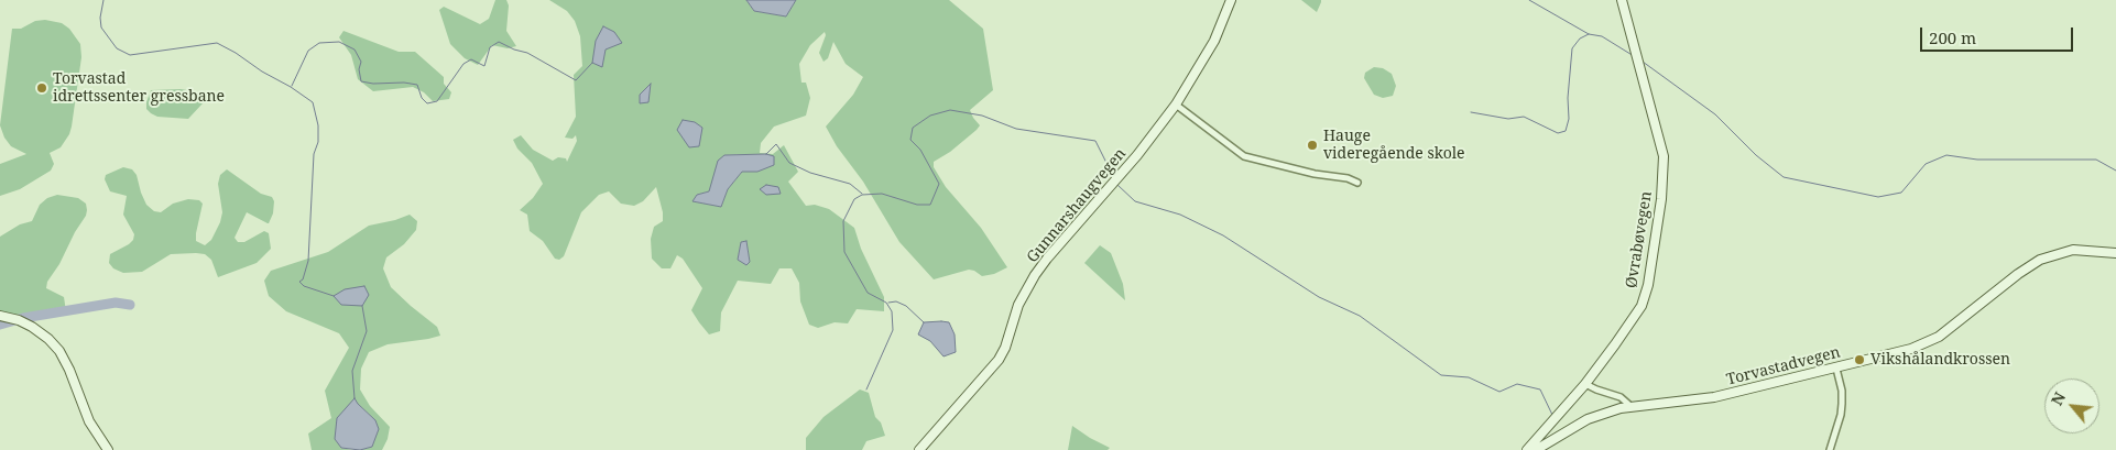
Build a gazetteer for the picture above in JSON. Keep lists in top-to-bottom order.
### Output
{
  "streets": {
    "main road": ["Gunnarshaugvegen", "Øvrabøvegen", "Torvastadvegen"]
  },
  "places": ["Torvastad idrettssenter gressbane", "Hauge videregående skole", "Vikshålandkrossen"],
  "scale_bar": "200 m",
  "north": "top left"
}
